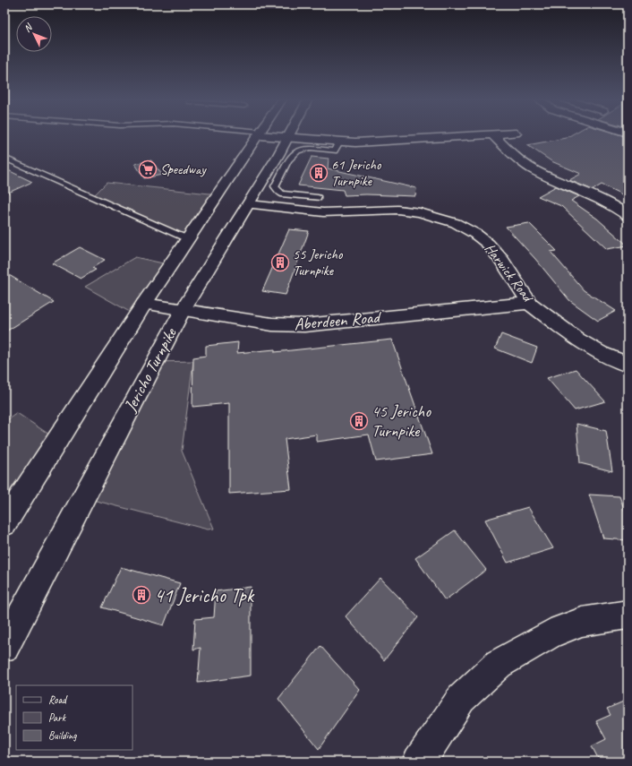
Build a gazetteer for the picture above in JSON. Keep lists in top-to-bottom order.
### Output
{
  "streets": {
    "street": ["Harwick Road", "Aberdeen Road", "Jericho Turnpike"]
  },
  "crossings": [
    ["Harwick Road", "Aberdeen Road"],
    ["Harwick Road", "Jericho Turnpike"],
    ["Aberdeen Road", "Jericho Turnpike"]
  ],
  "places": {
    "supermarket": ["Speedway"],
    "building": [
      "61 Jericho Turnpike",
      "55 Jericho Turnpike",
      "45 Jericho Turnpike",
      "41 Jericho Tpk"
    ]
  },
  "legend": ["Road", "Park", "Building"],
  "north": "top left"
}
